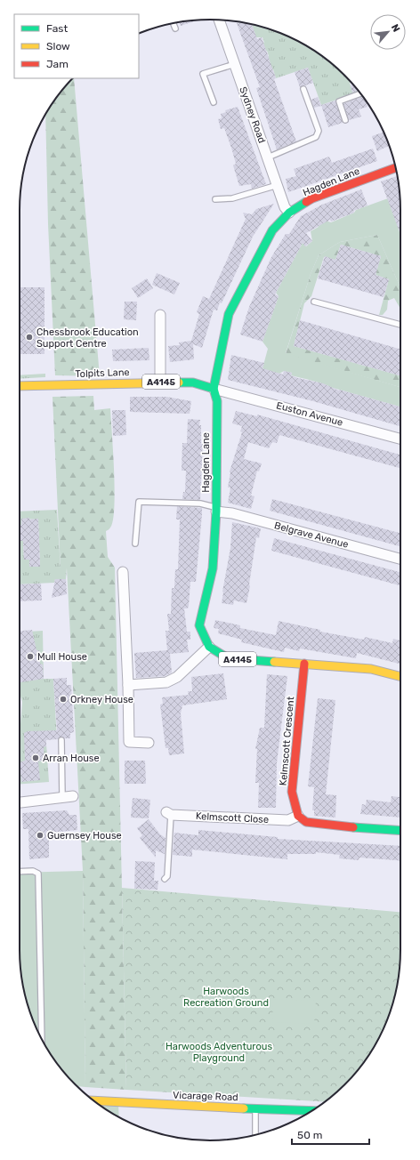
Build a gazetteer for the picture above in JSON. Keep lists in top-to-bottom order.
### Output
{
  "streets": {
    "street": [
      "Sydney Road",
      "Hagden Lane",
      "Tolpits Lane",
      "A4145",
      "Euston Avenue",
      "Belgrave Avenue",
      "Kelmscott Crescent",
      "Kelmscott Close",
      "Vicarage Road"
    ]
  },
  "crossings": [
    ["Sydney Road", "Hagden Lane"],
    ["Hagden Lane", "Tolpits Lane"],
    ["Hagden Lane", "A4145"],
    ["Hagden Lane", "Euston Avenue"],
    ["Hagden Lane", "Belgrave Avenue"],
    ["Tolpits Lane", "Euston Avenue"],
    ["A4145", "Kelmscott Crescent"],
    ["Kelmscott Crescent", "Kelmscott Close"]
  ],
  "parks": ["Harwoods Recreation Ground", "Harwoods Adventurous Playground"],
  "places": [
    "Chessbrook Education Support Centre",
    "Mull House",
    "Orkney House",
    "Arran House",
    "Guernsey House"
  ],
  "legend": ["Fast", "Slow", "Jam"],
  "scale_bar": "50 m",
  "north": "top right"
}
